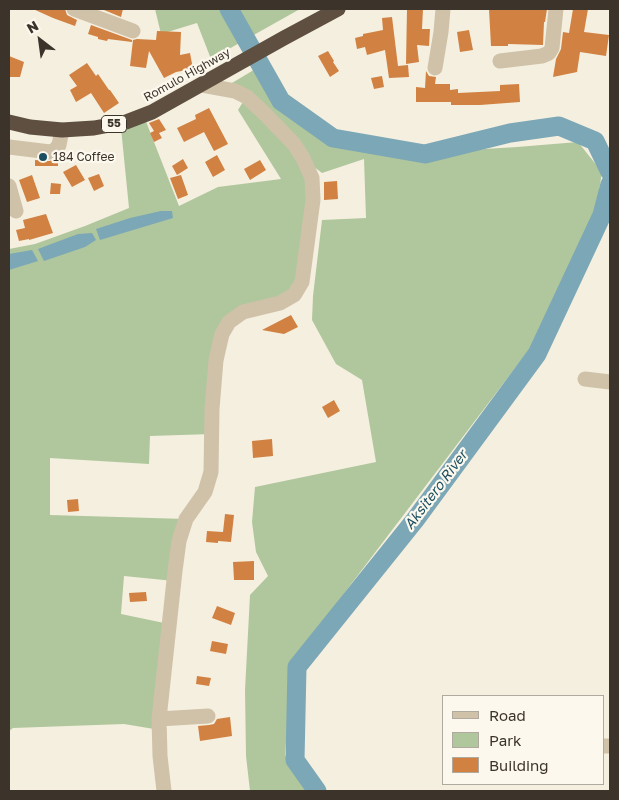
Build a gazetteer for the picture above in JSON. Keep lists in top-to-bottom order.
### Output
{
  "streets": {
    "highway": ["Romulo Highway", "55"]
  },
  "water": ["Aksitero River"],
  "places": ["184 Coffee"],
  "legend": ["Road", "Park", "Building"],
  "north": "top left"
}
